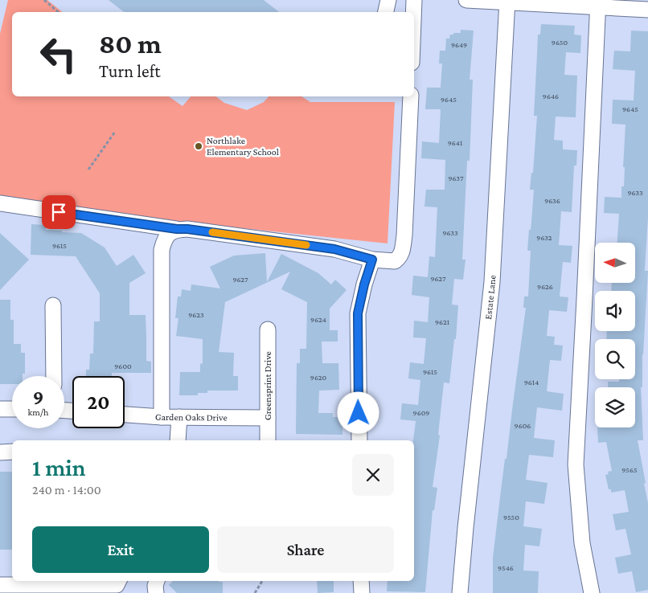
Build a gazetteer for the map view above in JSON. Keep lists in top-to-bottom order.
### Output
{
  "streets": {
    "street": ["Estate Lane", "Greensprint Drive", "Garden Oaks Drive"]
  },
  "crossings": [
    ["Greensprint Drive", "Garden Oaks Drive"]
  ],
  "places": ["Northlake Elementary School"],
  "house_numbers": [
    "9650",
    "9649",
    "9646",
    "9645",
    "9645",
    "9641",
    "9637",
    "9633",
    "9636",
    "9633",
    "9632",
    "9615",
    "9627",
    "9627",
    "9626",
    "9623",
    "9624",
    "9621",
    "9600",
    "9615",
    "9620",
    "9614",
    "9609",
    "9606",
    "9565",
    "9550",
    "9546"
  ],
  "north": "left",
  "page": {
    "turn": ["80 m", "Turn left"],
    "speed": "9 km/h",
    "limit": "20",
    "heading": ["1 min", "240 m · 14:00"],
    "buttons": ["Exit", "Share"]
  }
}
